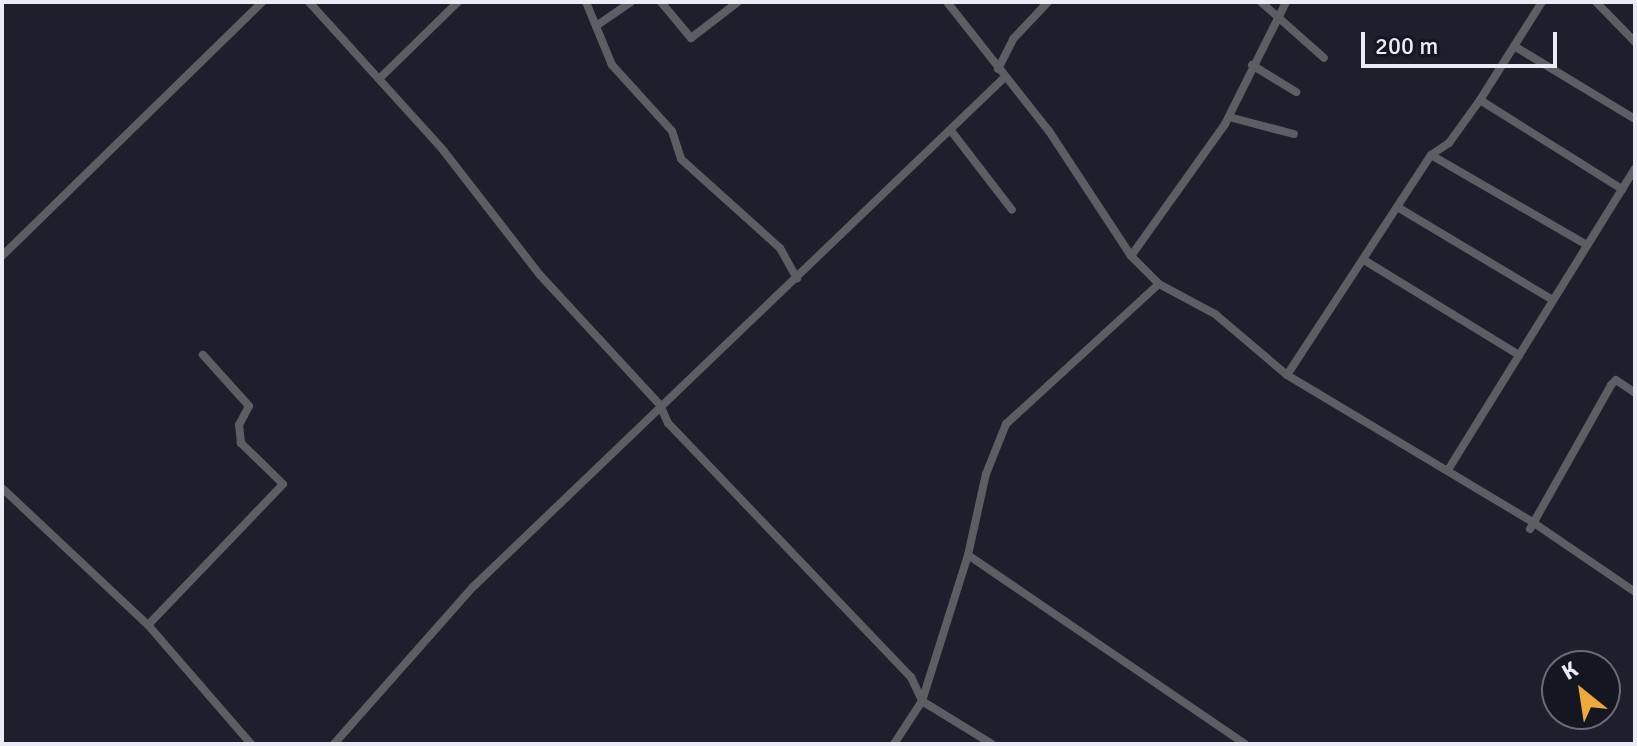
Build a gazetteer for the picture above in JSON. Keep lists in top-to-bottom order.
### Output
{
  "scale_bar": "200 m",
  "north": "top left"
}
